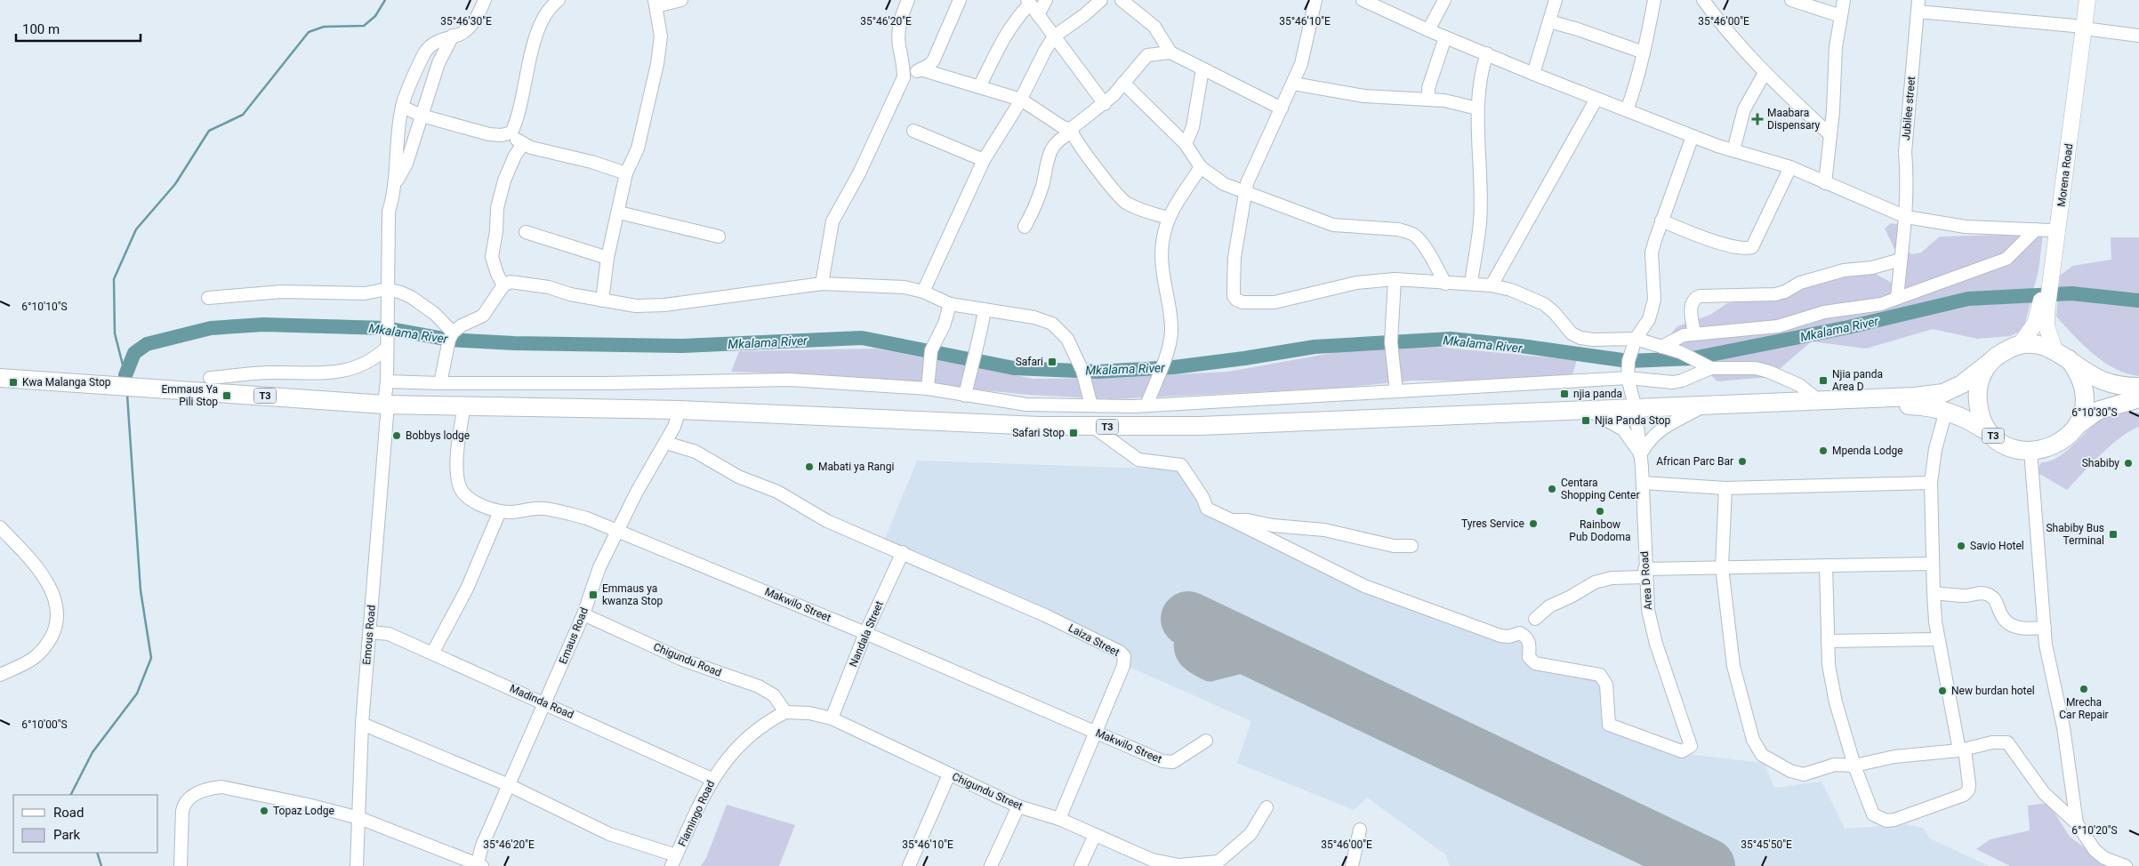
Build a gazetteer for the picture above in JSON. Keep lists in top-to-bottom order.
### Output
{
  "streets": {
    "highway": ["T3"],
    "main road": ["Morena Road"],
    "street": [
      "Jubilee street",
      "Area D Road",
      "Makwilo Street",
      "Nandala Street",
      "Emous Road",
      "Emaus Road",
      "Laiza Street",
      "Chigundu Road",
      "Madinda Road",
      "Chigundu Street",
      "Flamingo Road"
    ]
  },
  "crossings": [
    ["Morena Road", "T3"],
    ["T3", "Area D Road"],
    ["T3", "Makwilo Street"],
    ["T3", "Emous Road"],
    ["T3", "Emaus Road"],
    ["Makwilo Street", "Nandala Street"],
    ["Makwilo Street", "Emaus Road"],
    ["Makwilo Street", "Laiza Street"],
    ["Nandala Street", "Laiza Street"],
    ["Nandala Street", "Chigundu Street"],
    ["Emous Road", "Madinda Road"],
    ["Emaus Road", "Laiza Street"],
    ["Emaus Road", "Chigundu Road"],
    ["Emaus Road", "Madinda Road"],
    ["Laiza Street", "Chigundu Street"],
    ["Chigundu Road", "Chigundu Street"],
    ["Chigundu Road", "Flamingo Road"],
    ["Madinda Road", "Flamingo Road"],
    ["Chigundu Street", "Flamingo Road"]
  ],
  "water": ["Mkalama River"],
  "places": {
    "health": ["Maabara Dispensary"],
    "transit": [
      "Safari",
      "Njia panda Area D",
      "Kwa Malanga Stop",
      "njia panda",
      "Emmaus Ya Pili Stop",
      "Njia Panda Stop",
      "Safari Stop",
      "Shabiby Bus Terminal",
      "Emmaus ya kwanza Stop"
    ],
    "other": [
      "Bobbys lodge",
      "Mpenda Lodge",
      "African Parc Bar",
      "Shabiby",
      "Mabati ya Rangi",
      "Centara Shopping Center",
      "Rainbow Pub Dodoma",
      "Tyres Service",
      "Savio Hotel",
      "Mrecha Car Repair",
      "New burdan hotel",
      "Topaz Lodge"
    ]
  },
  "legend": ["Road", "Park"],
  "scale_bar": "100 m",
  "coordinates": [
    "35°46'30\"E",
    "35°46'20\"E",
    "35°46'10\"E",
    "35°46'00\"E",
    "6°10'10\"S",
    "6°10'30\"S",
    "6°10'00\"S",
    "6°10'20\"S",
    "35°45'50\"E"
  ]
}
